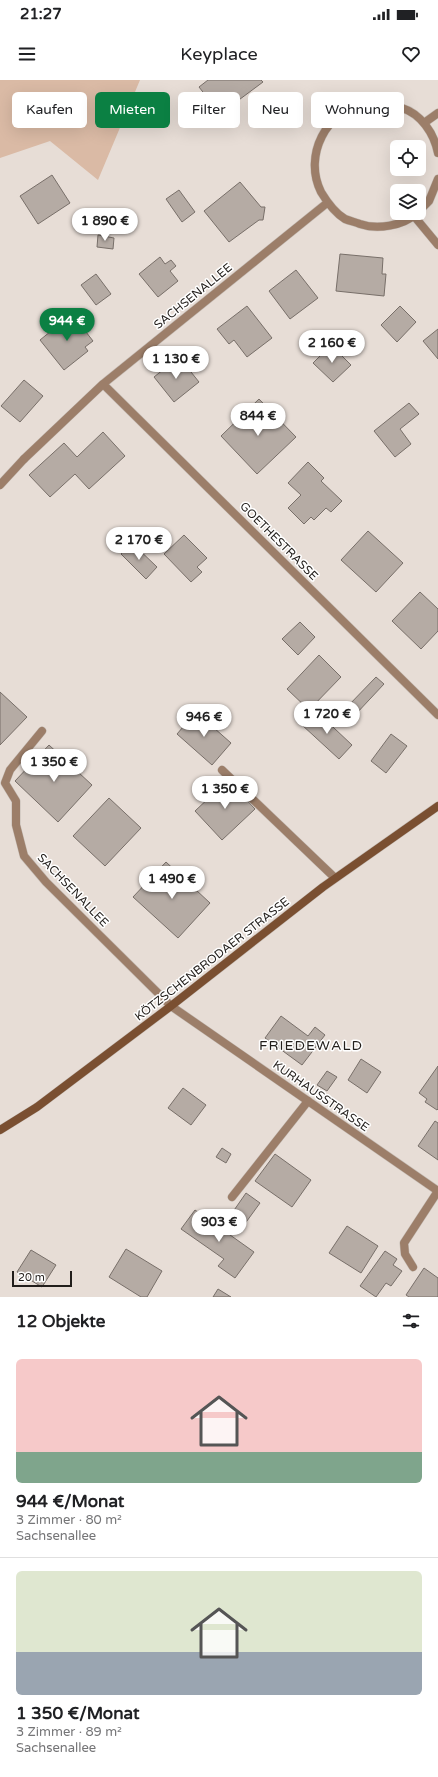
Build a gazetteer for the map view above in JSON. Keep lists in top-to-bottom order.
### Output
{
  "streets": {
    "street": [
      "SACHSENALLEE",
      "GOETHESTRASSE",
      "KÖTZSCHENBRODAER STRASSE",
      "KURHAUSSTRASSE"
    ]
  },
  "crossings": [
    ["SACHSENALLEE", "GOETHESTRASSE"],
    ["SACHSENALLEE", "KÖTZSCHENBRODAER STRASSE"],
    ["SACHSENALLEE", "KURHAUSSTRASSE"],
    ["KÖTZSCHENBRODAER STRASSE", "KURHAUSSTRASSE"]
  ],
  "districts": ["FRIEDEWALD"],
  "scale_bar": "20 m",
  "page": {
    "status": "21:27",
    "header": "Keyplace",
    "chip": [
      "Kaufen",
      "Mieten",
      "Filter",
      "Neu",
      "Wohnung"
    ],
    "price": [
      "1 890 €",
      "944 €",
      "2 160 €",
      "1 130 €",
      "844 €",
      "2 170 €",
      "1 720 €",
      "946 €",
      "1 350 €",
      "1 350 €",
      "1 490 €",
      "903 €"
    ],
    "scale": "20 m",
    "heading": "12 Objekte",
    "list": [
      {
        "name": "944 €/Monat",
        "note": "3 Zimmer · 80 m² · Sachsenallee"
      },
      {
        "name": "1 350 €/Monat",
        "note": "3 Zimmer · 89 m² · Sachsenallee"
      }
    ]
  }
}
